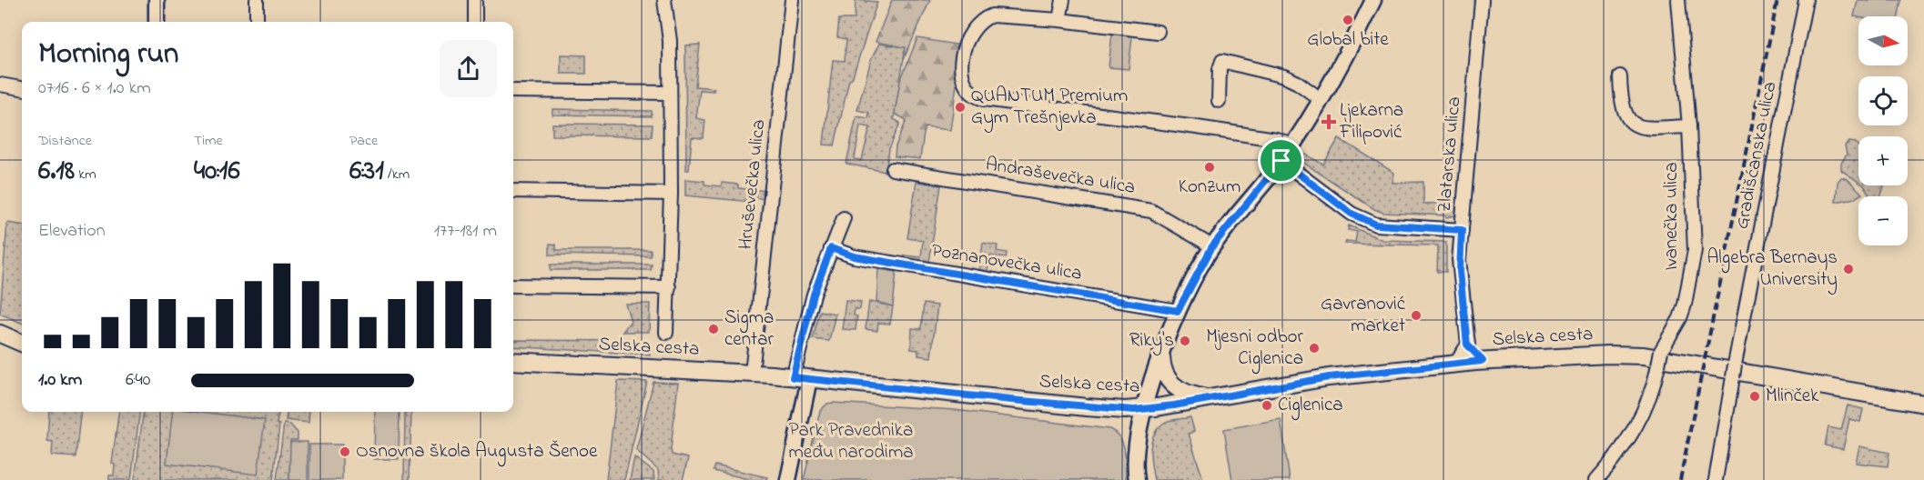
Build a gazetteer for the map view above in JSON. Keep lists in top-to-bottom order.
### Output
{
  "streets": {
    "main road": ["Selska cesta"],
    "street": [
      "Zlatarska ulica",
      "Gradišćanska ulica",
      "Andraševečka ulica",
      "Hruševečka ulica",
      "Ivanečka ulica",
      "Poznanovečka ulica"
    ]
  },
  "crossings": [
    ["Hruševečka ulica", "Selska cesta"]
  ],
  "parks": ["Park Pravednika među narodima"],
  "places": {
    "other": [
      "Global bite",
      "QUANTUM Premium Gym Trešnjevka",
      "Konzum",
      "Algebra Bernays University",
      "Gavranović market",
      "Sigma centar",
      "Riky's",
      "Mjesni odbor Ciglenica",
      "Mlinček",
      "Ciglenica",
      "Osnovna škola Augusta Šenoe"
    ],
    "health": ["Ljekarna Filipović"]
  },
  "north": "right",
  "page": {
    "map_buttons": ["+", "−"],
    "heading": ["Morning run", "07:16 · 6 × 1.0 km"],
    "stats": [
      ["Distance", "6.18 km"],
      ["Time", "40:16"],
      ["Pace", "6:31 /km"]
    ],
    "chart": ["Elevation", "177–181 m"],
    "list": [
      {
        "name": "1.0 km",
        "note": "6:40"
      }
    ]
  }
}
